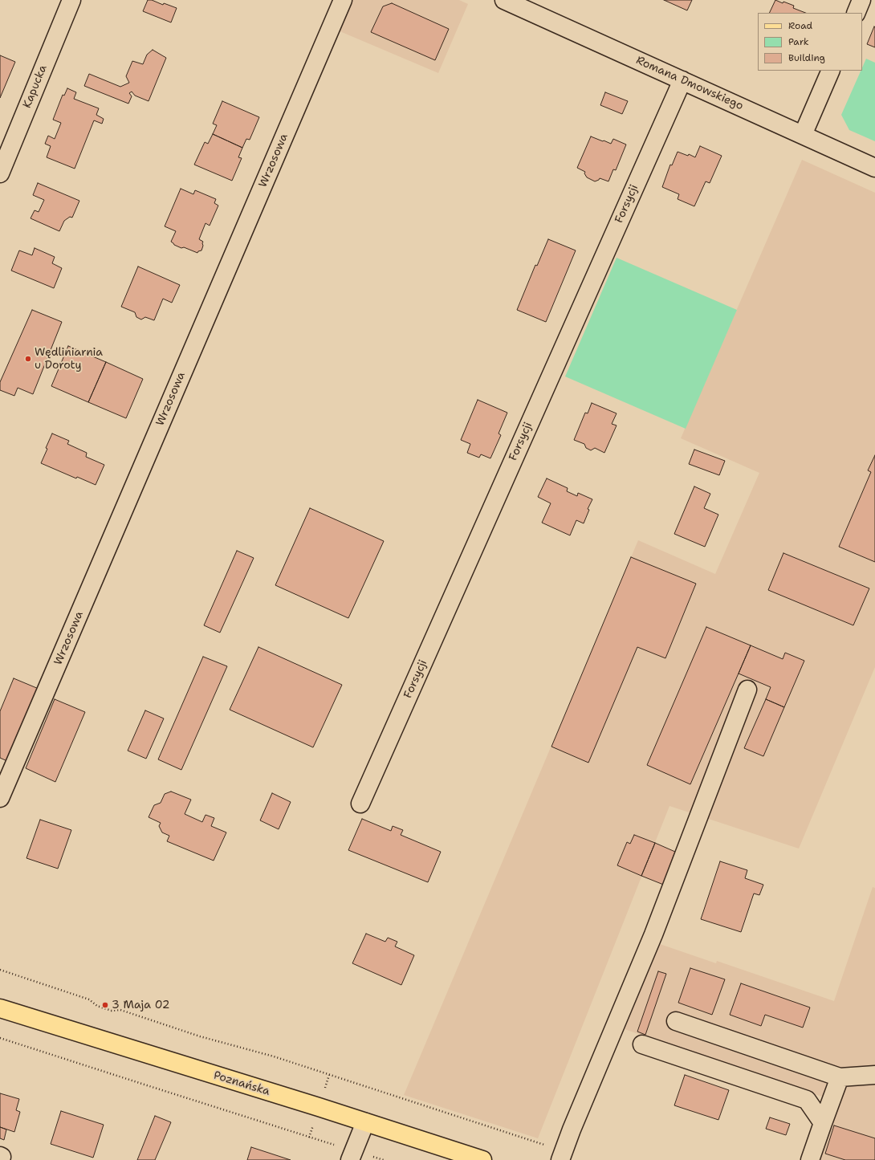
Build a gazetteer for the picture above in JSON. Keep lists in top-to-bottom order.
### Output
{
  "streets": {
    "main road": ["Poznańska"],
    "street": [
      "Romana Dmowskiego",
      "Kapucka",
      "Wrzosowa",
      "Forsycji"
    ]
  },
  "crossings": [
    ["Romana Dmowskiego", "Forsycji"]
  ],
  "places": ["Wędliniarnia u Doroty", "3 Maja 02"],
  "legend": ["Road", "Park", "Building"]
}
